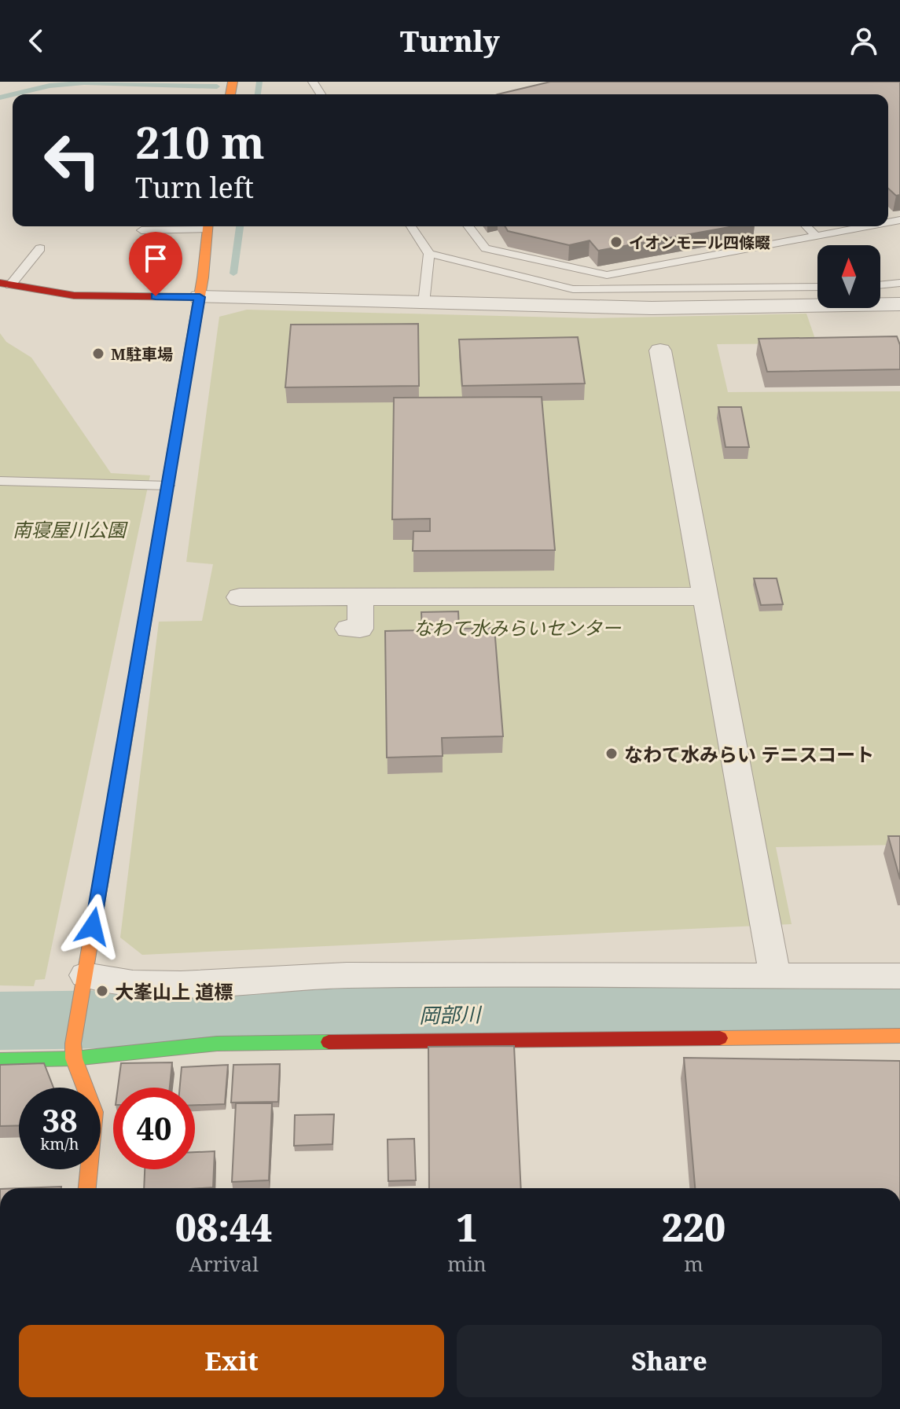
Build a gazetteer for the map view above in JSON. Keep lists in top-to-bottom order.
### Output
{
  "water": ["岡部川"],
  "parks": ["南寝屋川公園", "なわて水みらいセンター"],
  "places": [
    "イオンモール四條畷",
    "M駐車場",
    "なわて水みらい テニスコート",
    "大峯山上 道標"
  ],
  "north": "top",
  "page": {
    "header": "Turnly",
    "turn": ["210 m", "Turn left"],
    "speed": "38 km/h",
    "limit": "40",
    "eta": [
      "08:44",
      "Arrival",
      "1",
      "min",
      "220",
      "m"
    ],
    "buttons": ["Exit", "Share"]
  }
}
